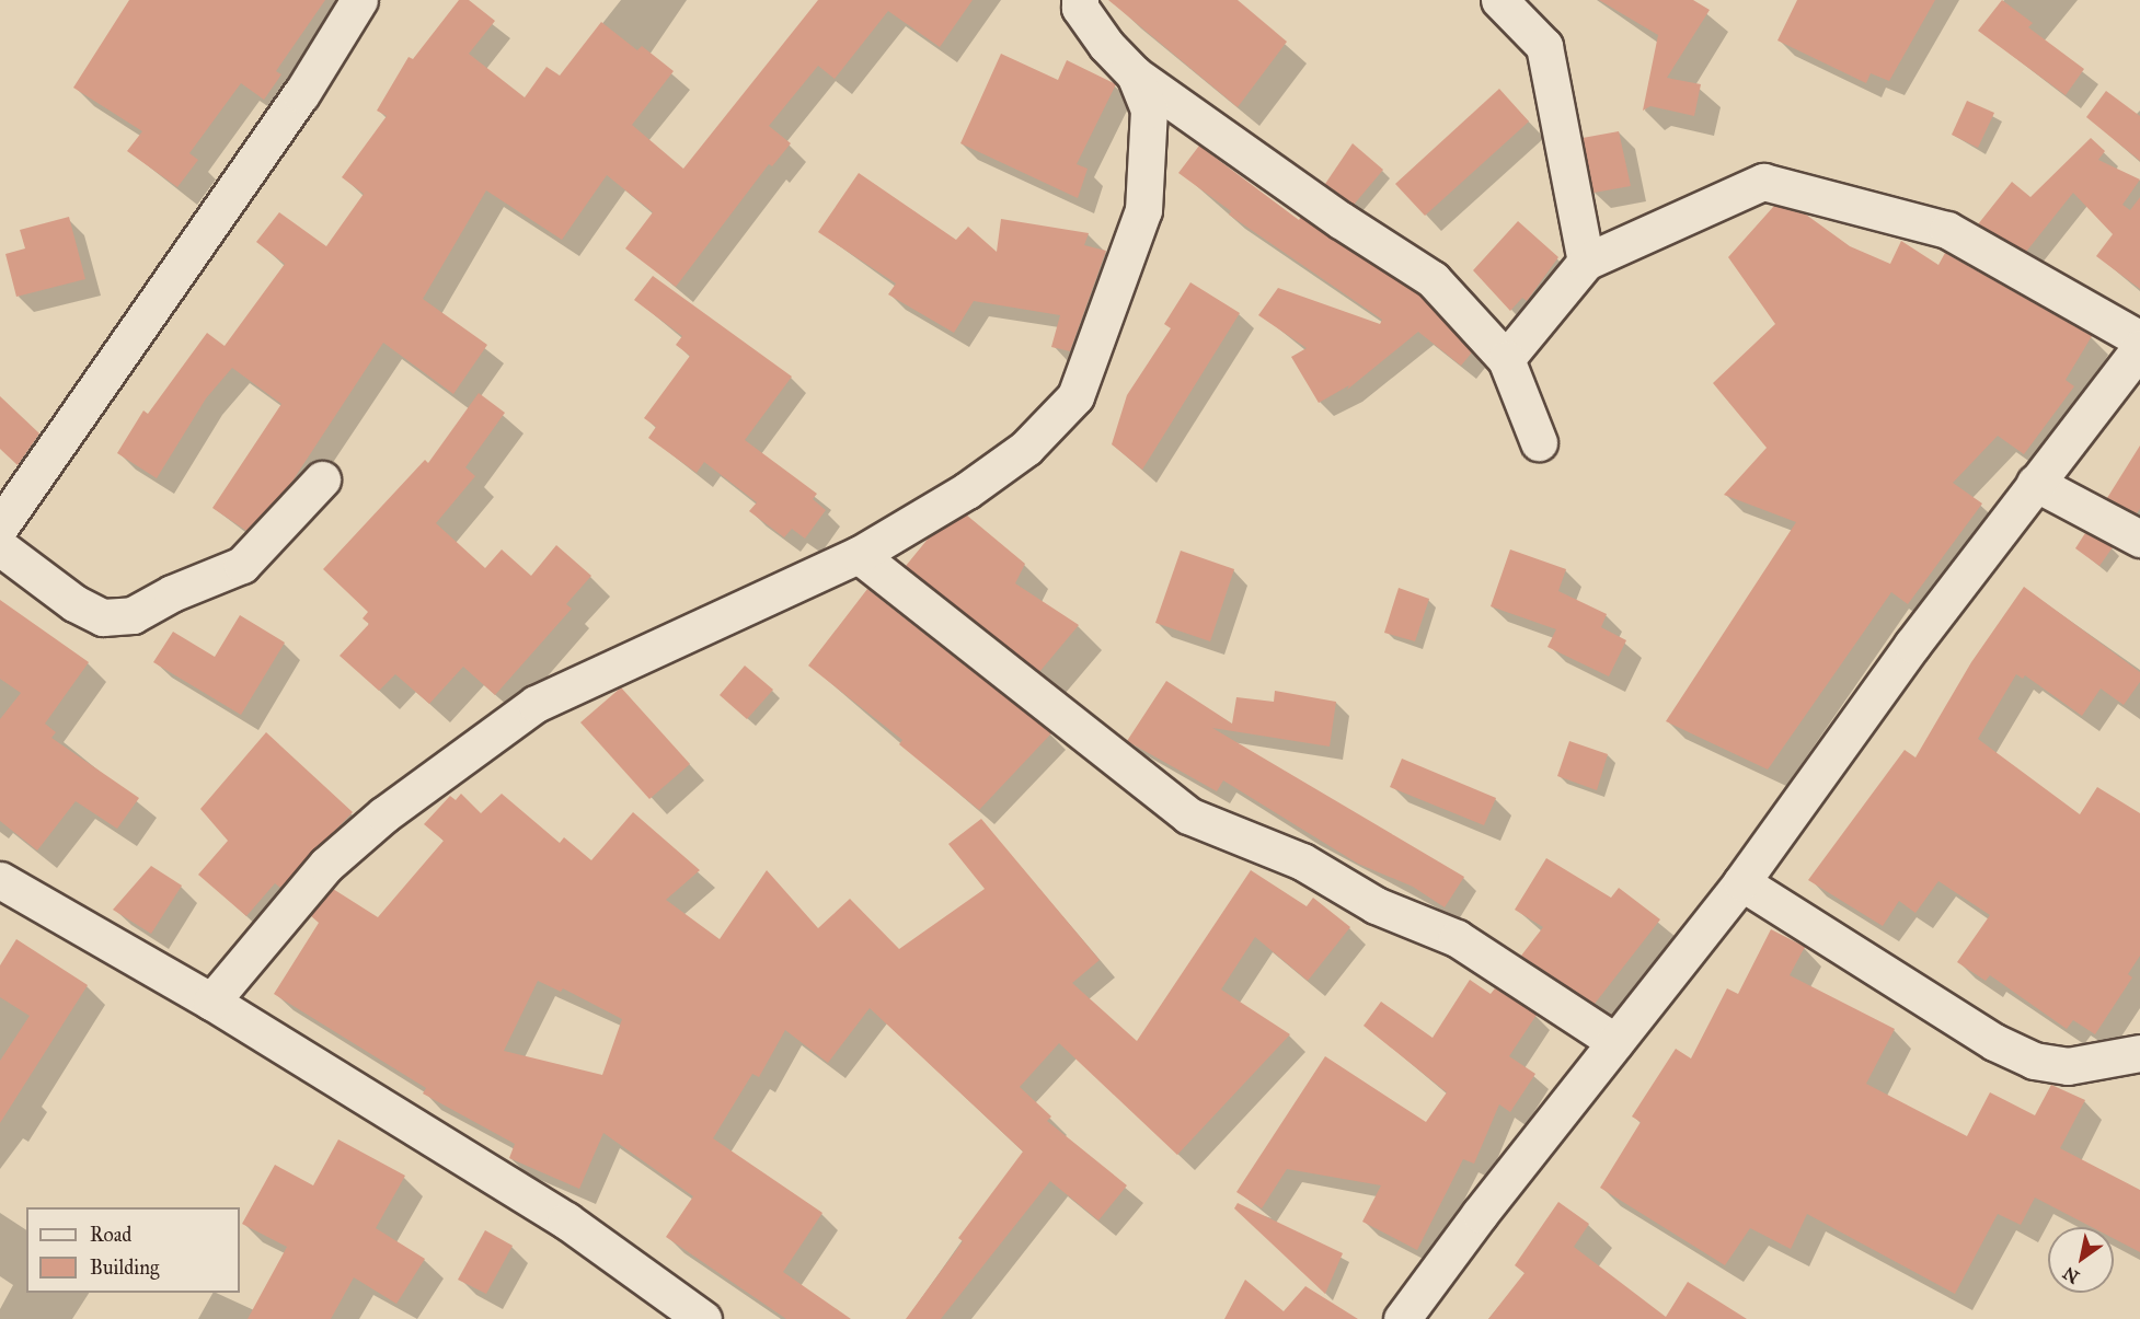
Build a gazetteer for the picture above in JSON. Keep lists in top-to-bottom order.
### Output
{
  "legend": ["Road", "Building"],
  "north": "bottom left"
}
